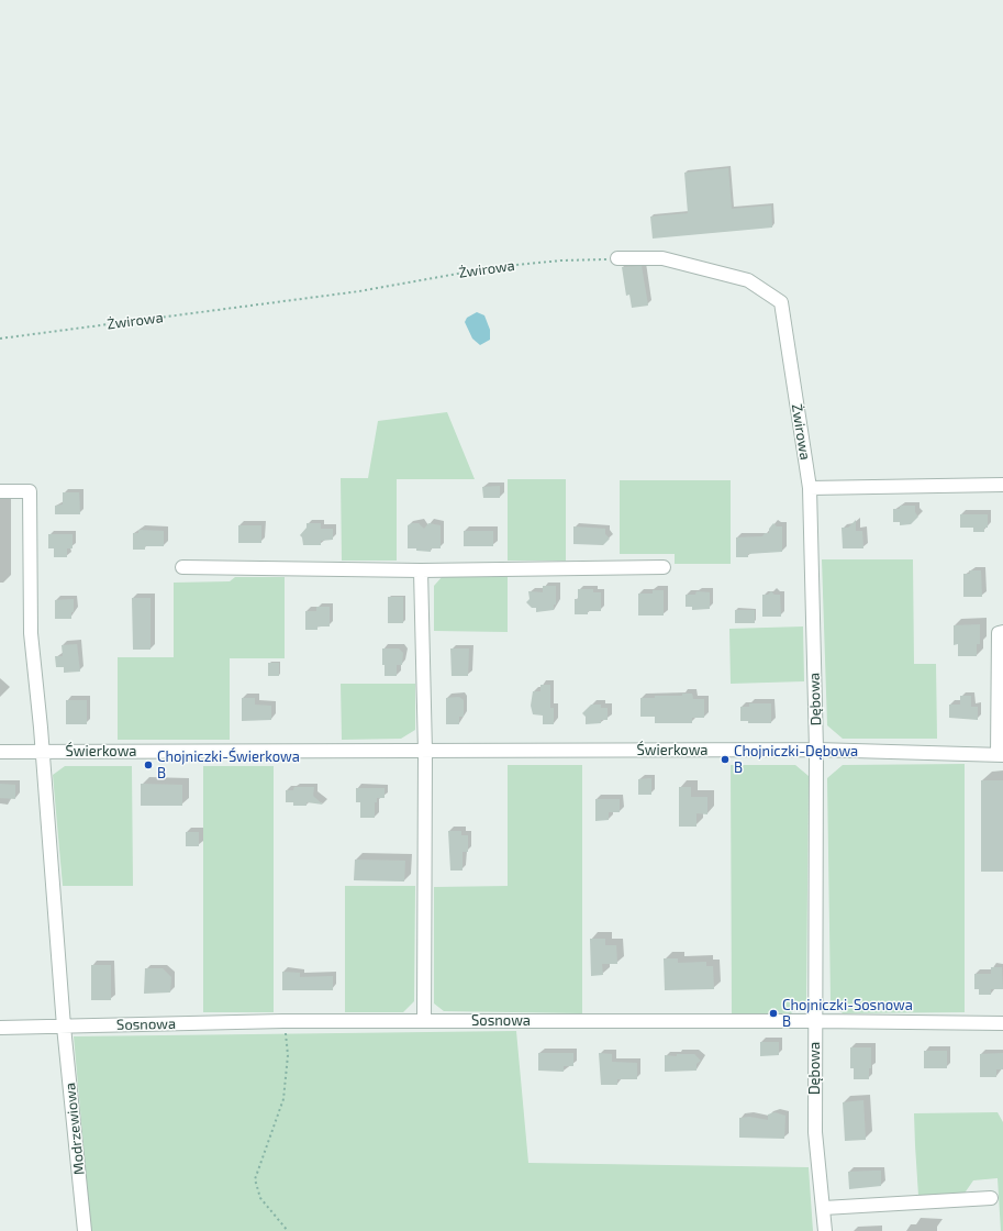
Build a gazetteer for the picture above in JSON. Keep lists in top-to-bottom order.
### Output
{
  "streets": {
    "street": [
      "Żwirowa",
      "Dębowa",
      "Świerkowa",
      "Sosnowa",
      "Modrzewiowa"
    ]
  },
  "crossings": [
    ["Żwirowa", "Dębowa"],
    ["Dębowa", "Świerkowa"],
    ["Dębowa", "Sosnowa"],
    ["Świerkowa", "Modrzewiowa"],
    ["Sosnowa", "Modrzewiowa"]
  ],
  "places": ["Chojniczki-Dębowa B", "Chojniczki-Świerkowa B", "Chojniczki-Sosnowa B"]
}
